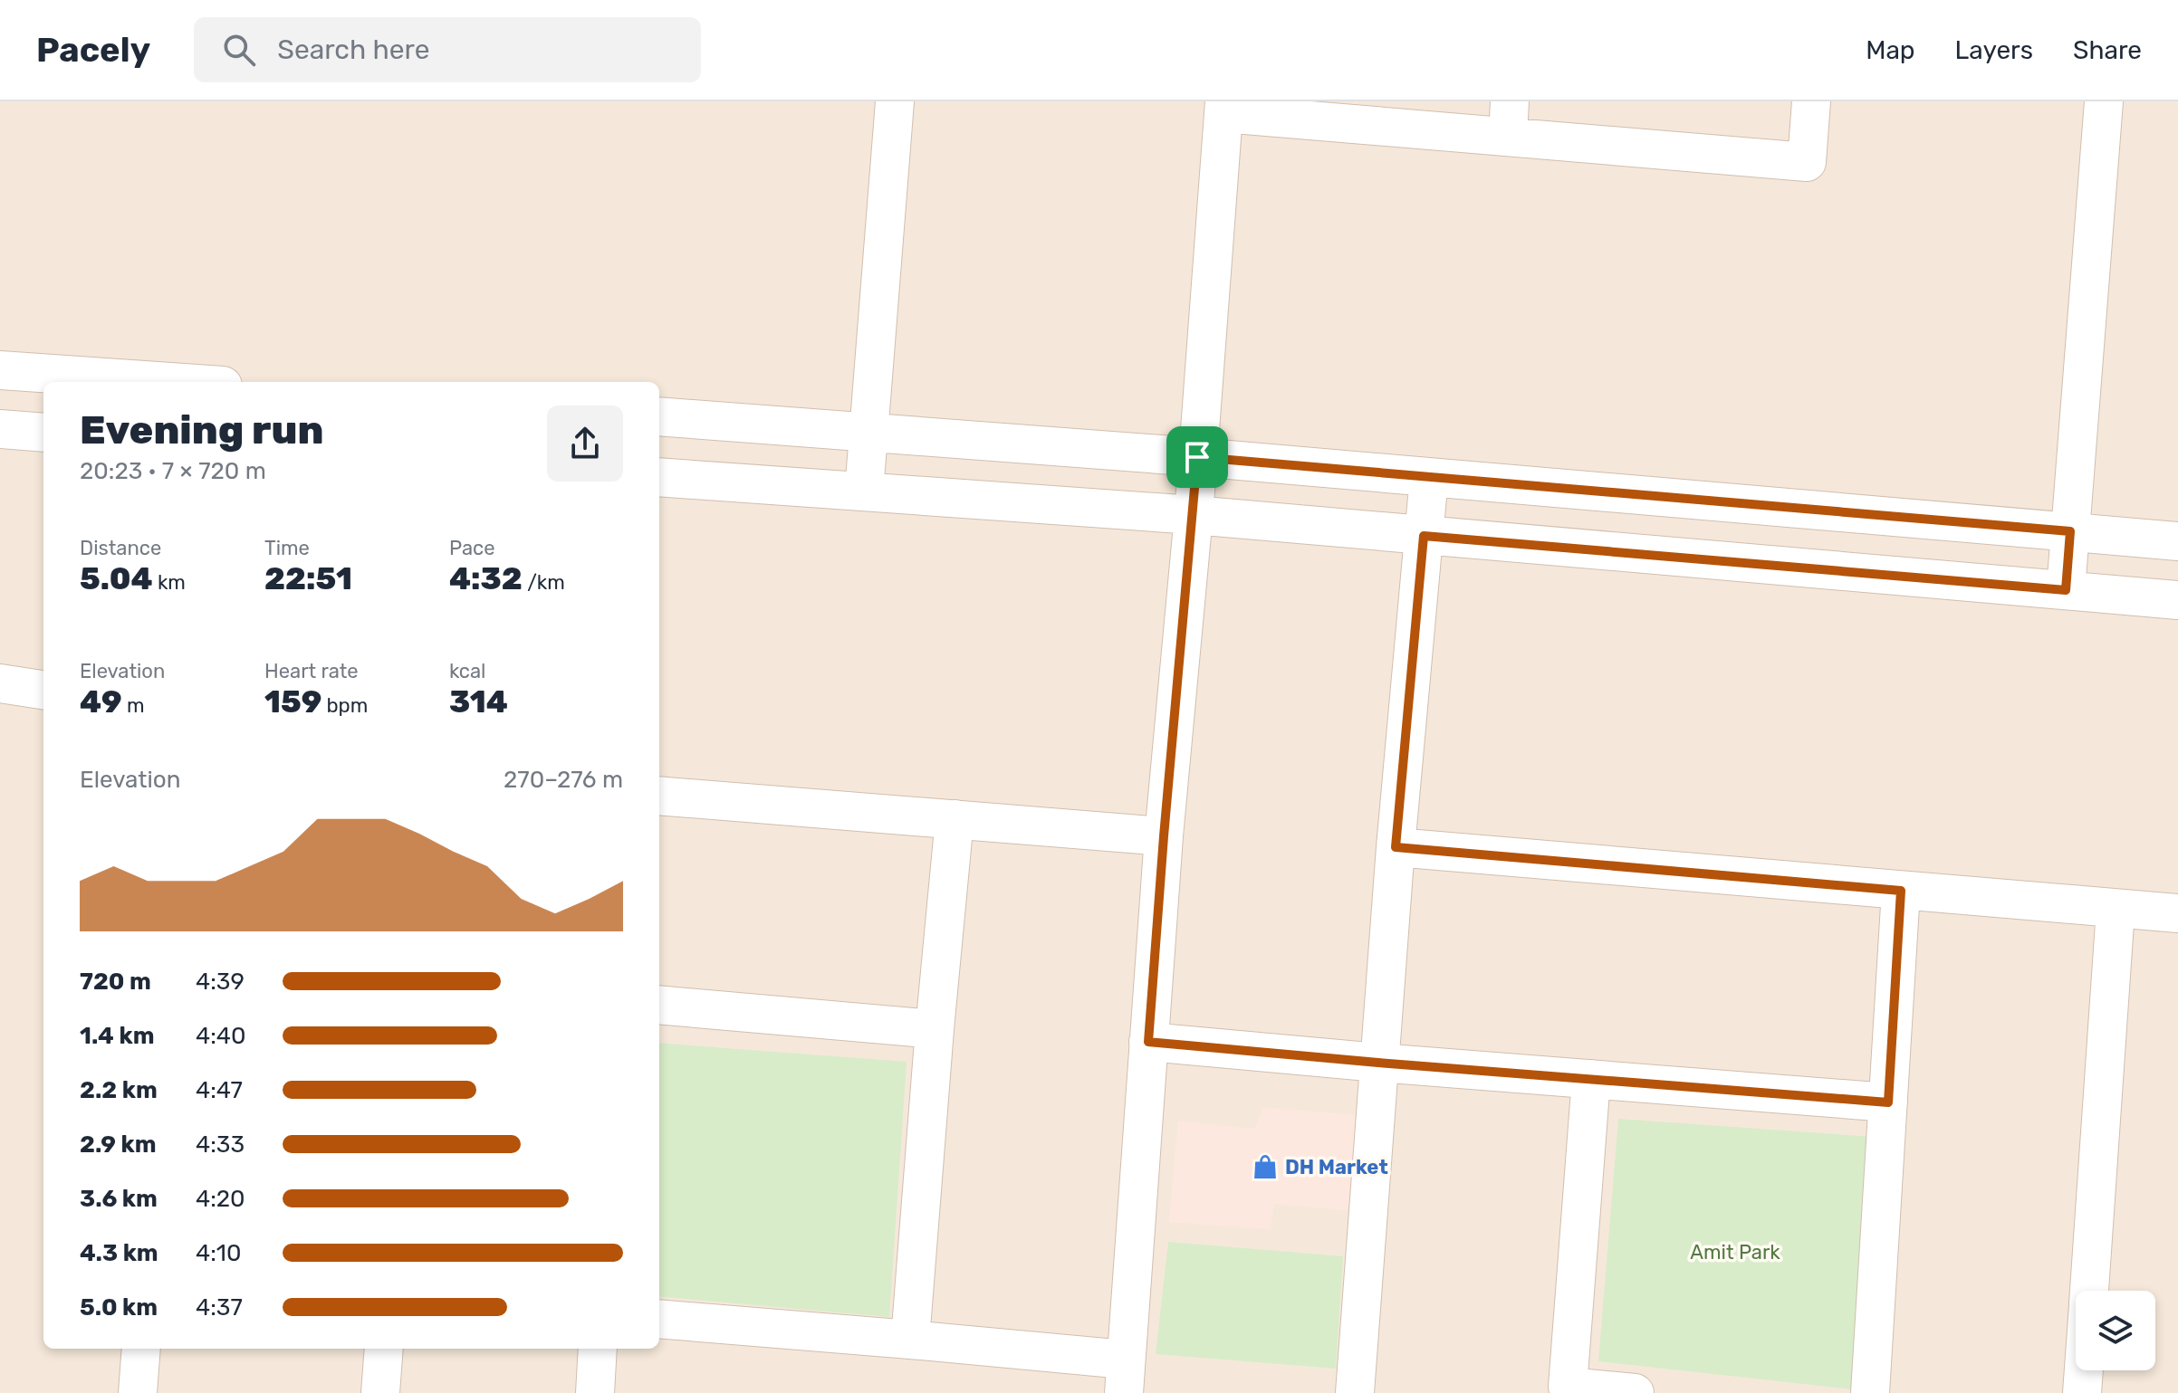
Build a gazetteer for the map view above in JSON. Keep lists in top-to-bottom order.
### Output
{
  "parks": ["Amit Park"],
  "places": {
    "shop": ["DH Market"]
  },
  "page": {
    "header": "Pacely",
    "search": "Search here",
    "nav": ["Map", "Layers", "Share"],
    "heading": ["Evening run", "20:23 · 7 × 720 m"],
    "stats": [
      ["Distance", "5.04 km"],
      ["Time", "22:51"],
      ["Pace", "4:32 /km"],
      ["Elevation", "49 m"],
      ["Heart rate", "159 bpm"],
      ["kcal", "314"]
    ],
    "chart": ["Elevation", "270–276 m"],
    "list": [
      {
        "name": "720 m",
        "note": "4:39"
      },
      {
        "name": "1.4 km",
        "note": "4:40"
      },
      {
        "name": "2.2 km",
        "note": "4:47"
      },
      {
        "name": "2.9 km",
        "note": "4:33"
      },
      {
        "name": "3.6 km",
        "note": "4:20"
      },
      {
        "name": "4.3 km",
        "note": "4:10"
      },
      {
        "name": "5.0 km",
        "note": "4:37"
      }
    ]
  }
}
